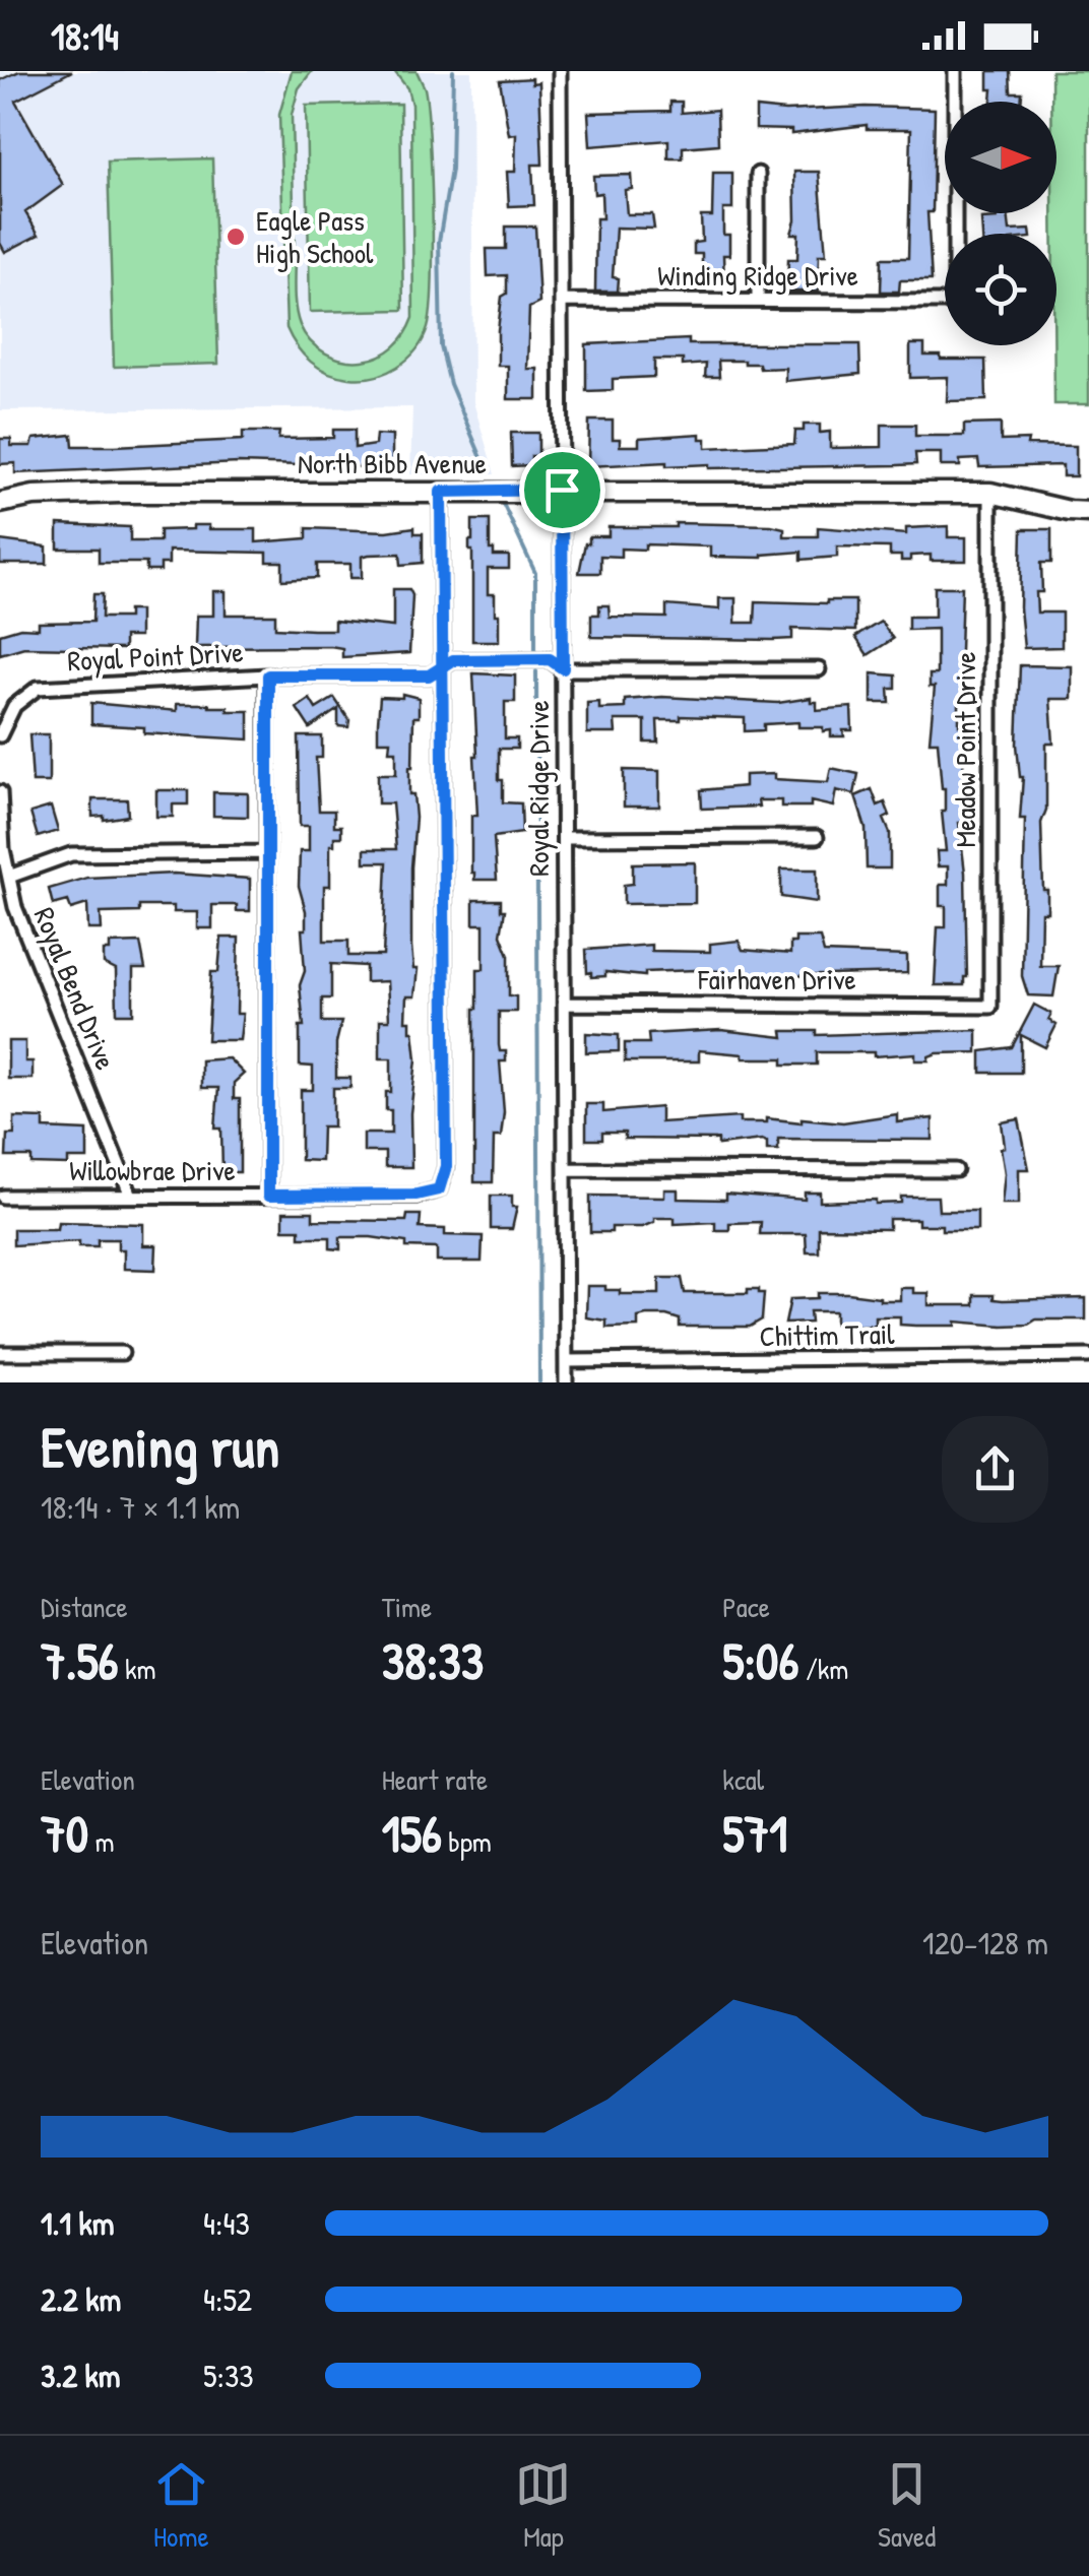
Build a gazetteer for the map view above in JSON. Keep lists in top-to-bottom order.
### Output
{
  "streets": {
    "main road": ["North Bibb Avenue"],
    "street": [
      "Winding Ridge Drive",
      "Royal Point Drive",
      "Meadow Point Drive",
      "Royal Ridge Drive",
      "Fairhaven Drive",
      "Royal Bend Drive",
      "Willowbrae Drive",
      "Chittim Trail"
    ]
  },
  "crossings": [
    ["Winding Ridge Drive", "Royal Ridge Drive"],
    ["North Bibb Avenue", "Meadow Point Drive"],
    ["North Bibb Avenue", "Royal Ridge Drive"],
    ["Royal Point Drive", "Royal Ridge Drive"],
    ["Royal Point Drive", "Willowbrae Drive"],
    ["Meadow Point Drive", "Fairhaven Drive"],
    ["Royal Ridge Drive", "Fairhaven Drive"],
    ["Royal Ridge Drive", "Chittim Trail"],
    ["Royal Bend Drive", "Willowbrae Drive"]
  ],
  "places": ["Eagle Pass High School"],
  "north": "right",
  "page": {
    "status": "18:14",
    "heading": ["Evening run", "18:14 · 7 × 1.1 km"],
    "stats": [
      ["Distance", "7.56 km"],
      ["Time", "38:33"],
      ["Pace", "5:06 /km"],
      ["Elevation", "70 m"],
      ["Heart rate", "156 bpm"],
      ["kcal", "571"]
    ],
    "chart": ["Elevation", "120–128 m"],
    "list": [
      {
        "name": "1.1 km",
        "note": "4:43"
      },
      {
        "name": "2.2 km",
        "note": "4:52"
      },
      {
        "name": "3.2 km",
        "note": "5:33"
      }
    ],
    "tabs": ["Home", "Map", "Saved"]
  }
}
